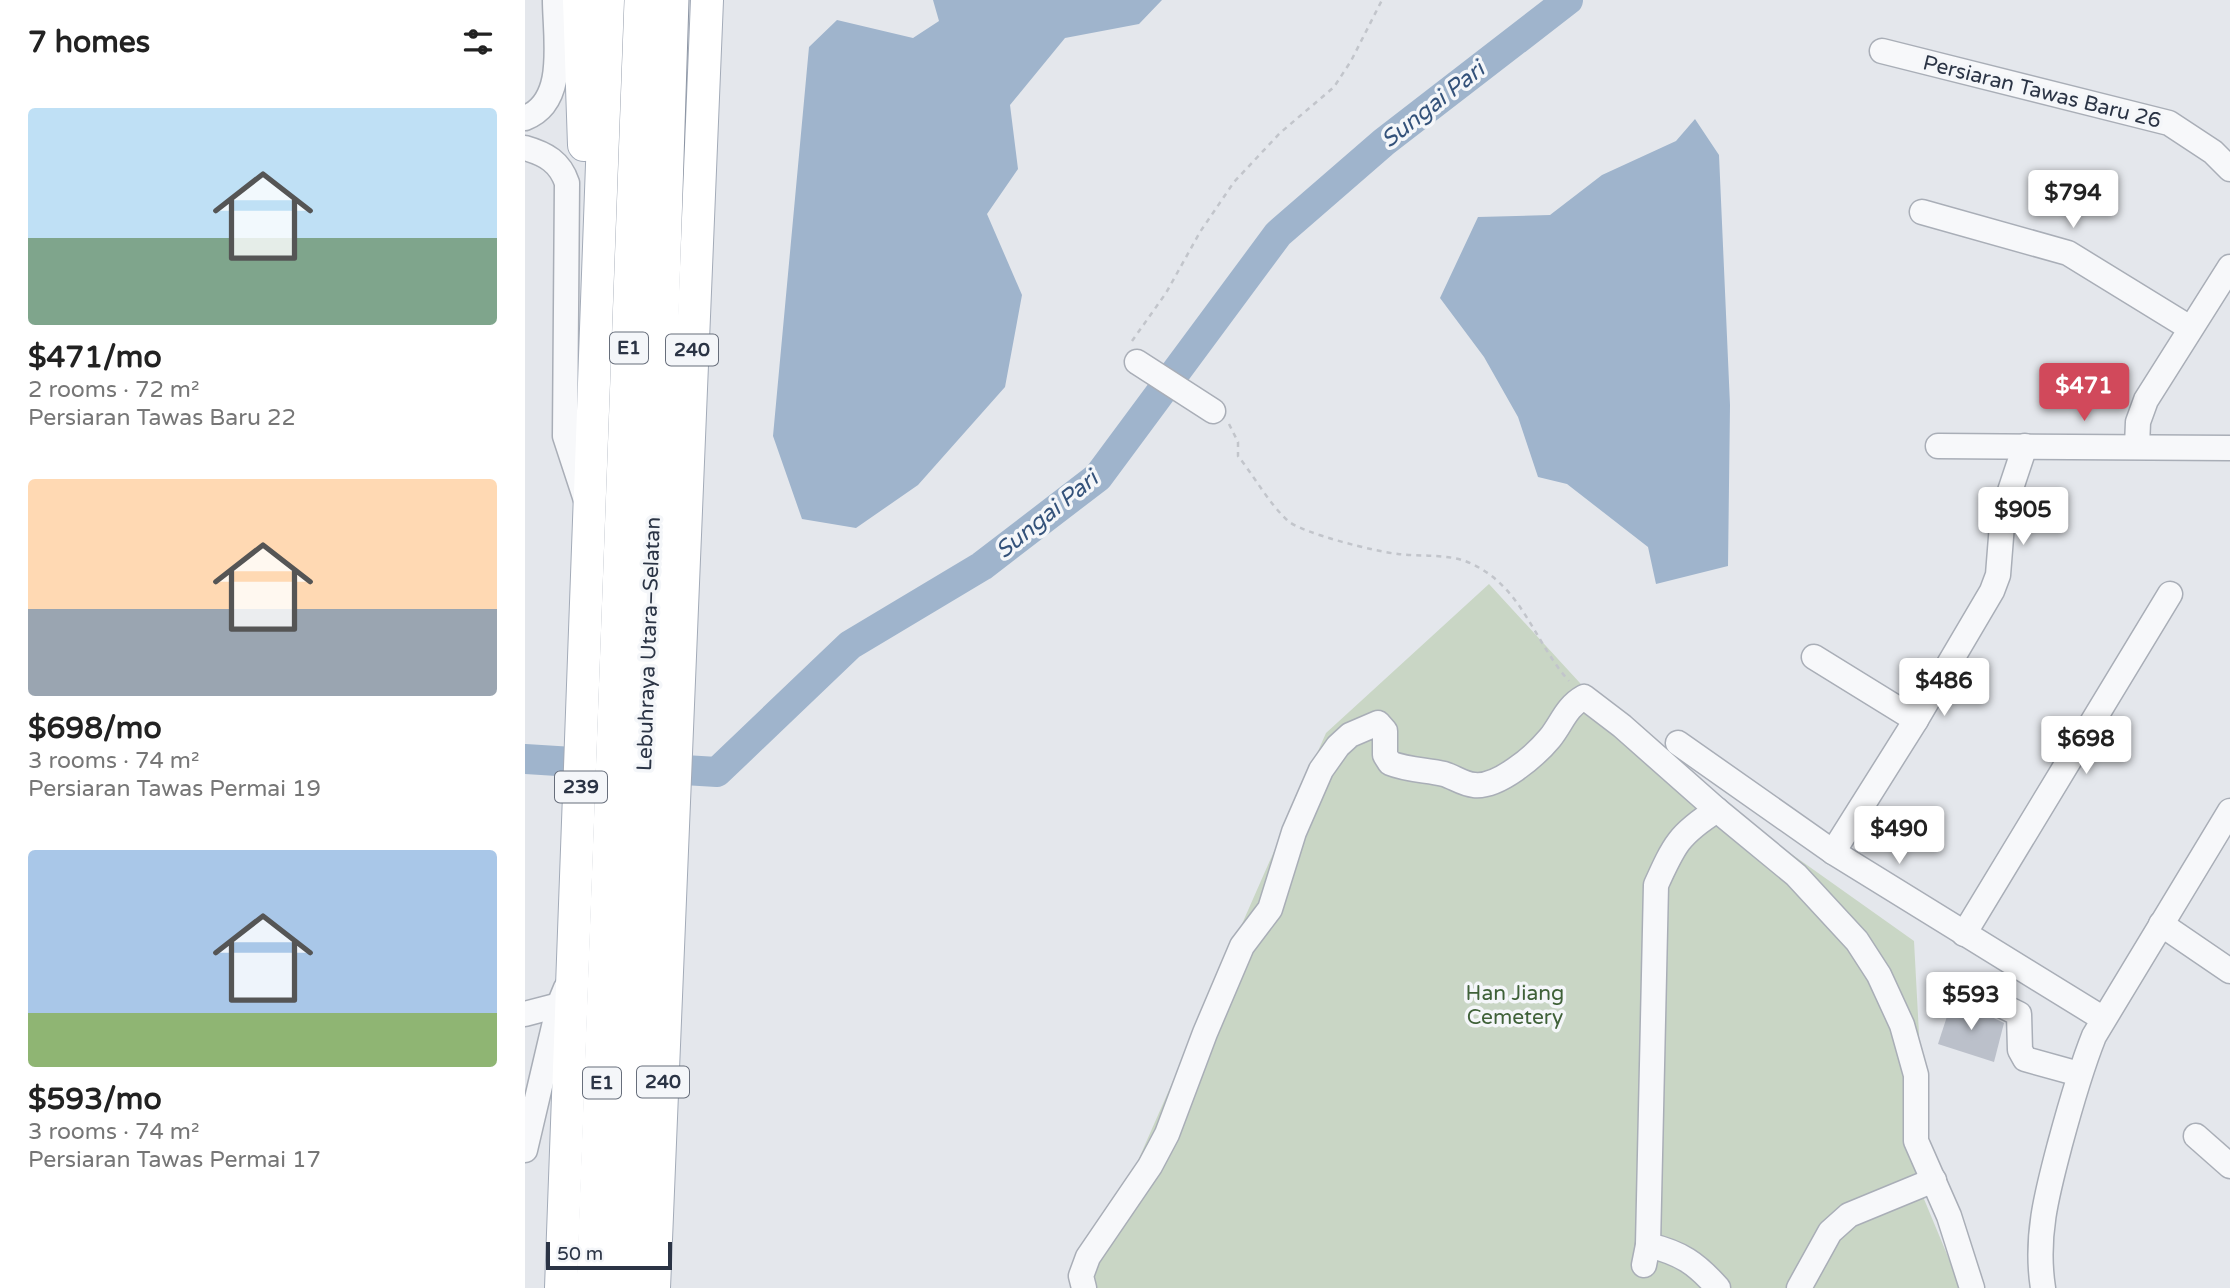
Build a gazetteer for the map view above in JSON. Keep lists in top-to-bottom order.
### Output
{
  "streets": {
    "highway": ["E1", "Lebuhraya Utara–Selatan"],
    "main road": ["240", "239"],
    "street": ["Persiaran Tawas Baru 26"]
  },
  "crossings": [
    ["240", "Lebuhraya Utara–Selatan"],
    ["240", "239"],
    ["Lebuhraya Utara–Selatan", "239"]
  ],
  "water": ["Sungai Pari"],
  "parks": ["Han Jiang Cemetery"],
  "scale_bar": "50 m",
  "page": {
    "heading": "7 homes",
    "list": [
      {
        "name": "$471/mo",
        "note": "2 rooms · 72 m² · Persiaran Tawas Baru 22"
      },
      {
        "name": "$698/mo",
        "note": "3 rooms · 74 m² · Persiaran Tawas Permai 19"
      },
      {
        "name": "$593/mo",
        "note": "3 rooms · 74 m² · Persiaran Tawas Permai 17"
      }
    ],
    "price": [
      "$794",
      "$471",
      "$905",
      "$486",
      "$698",
      "$490",
      "$593"
    ],
    "scale": "50 m"
  }
}
